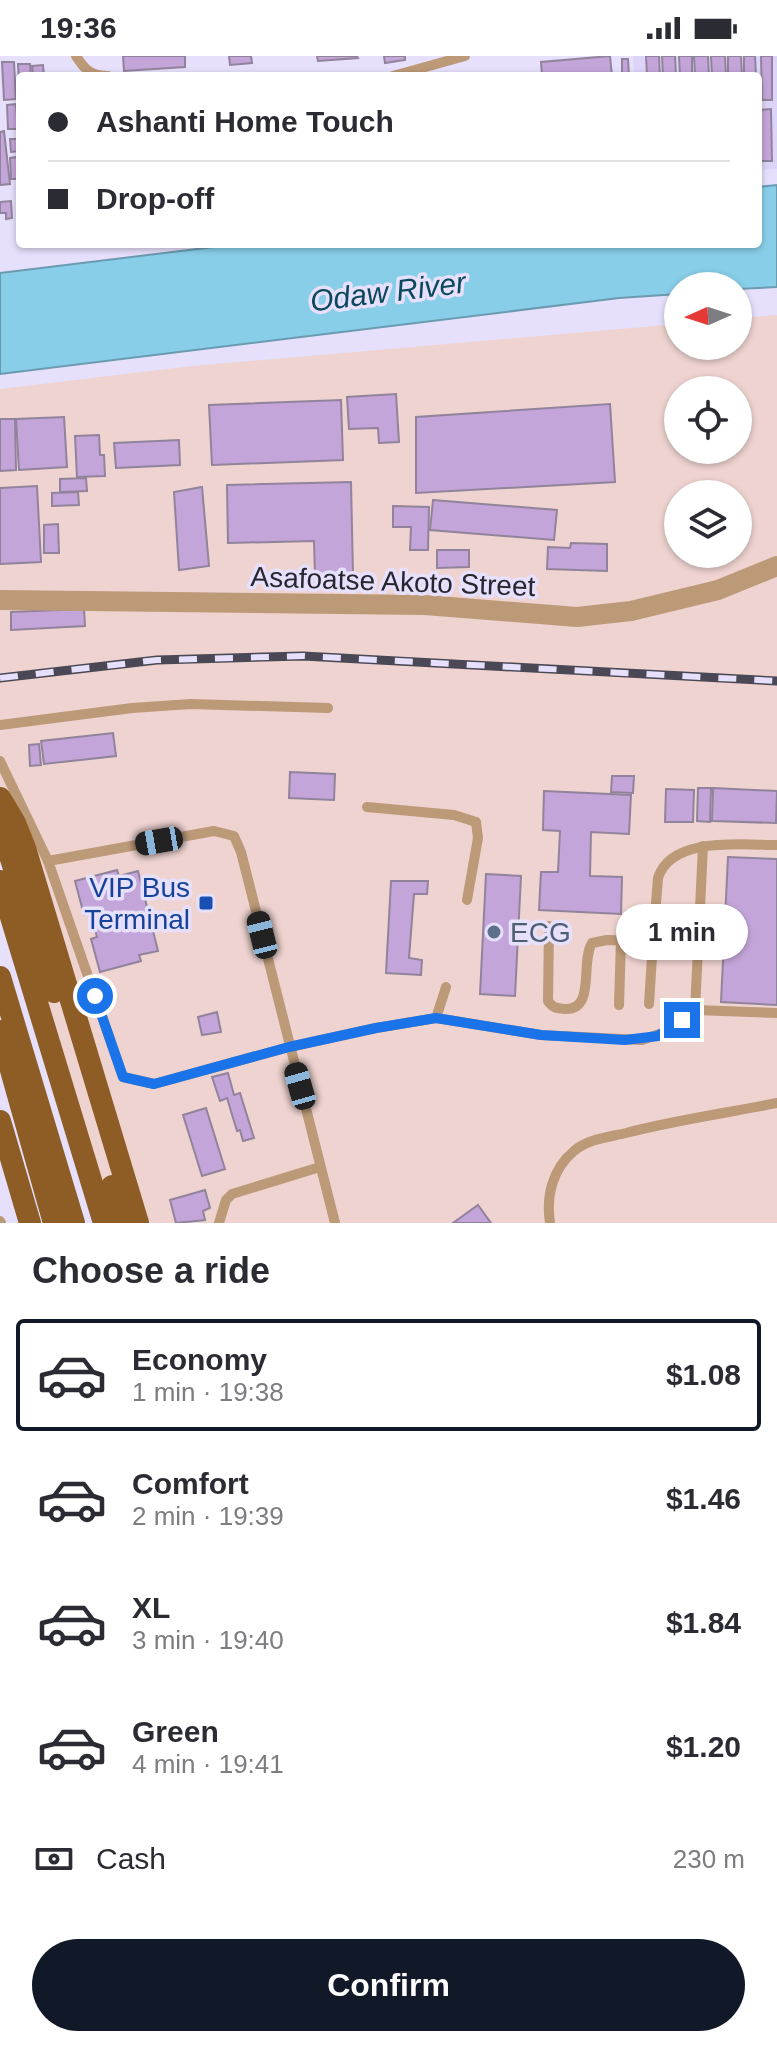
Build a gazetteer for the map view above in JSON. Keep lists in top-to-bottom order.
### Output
{
  "streets": {
    "street": ["Asafoatse Akoto Street"]
  },
  "water": ["Odaw River"],
  "places": {
    "transit": ["VIP Bus Terminal"],
    "other": ["ECG"]
  },
  "north": "left",
  "page": {
    "status": "19:36",
    "banner": ["Ashanti Home Touch", "Drop-off"],
    "bubble": "1 min",
    "heading": "Choose a ride",
    "list": [
      {
        "name": "Economy",
        "note": "1 min · 19:38",
        "value": "$1.08"
      },
      {
        "name": "Comfort",
        "note": "2 min · 19:39",
        "value": "$1.46"
      },
      {
        "name": "XL",
        "note": "3 min · 19:40",
        "value": "$1.84"
      },
      {
        "name": "Green",
        "note": "4 min · 19:41",
        "value": "$1.20"
      }
    ],
    "pay": ["Cash", "230 m"],
    "buttons": "Confirm"
  }
}
